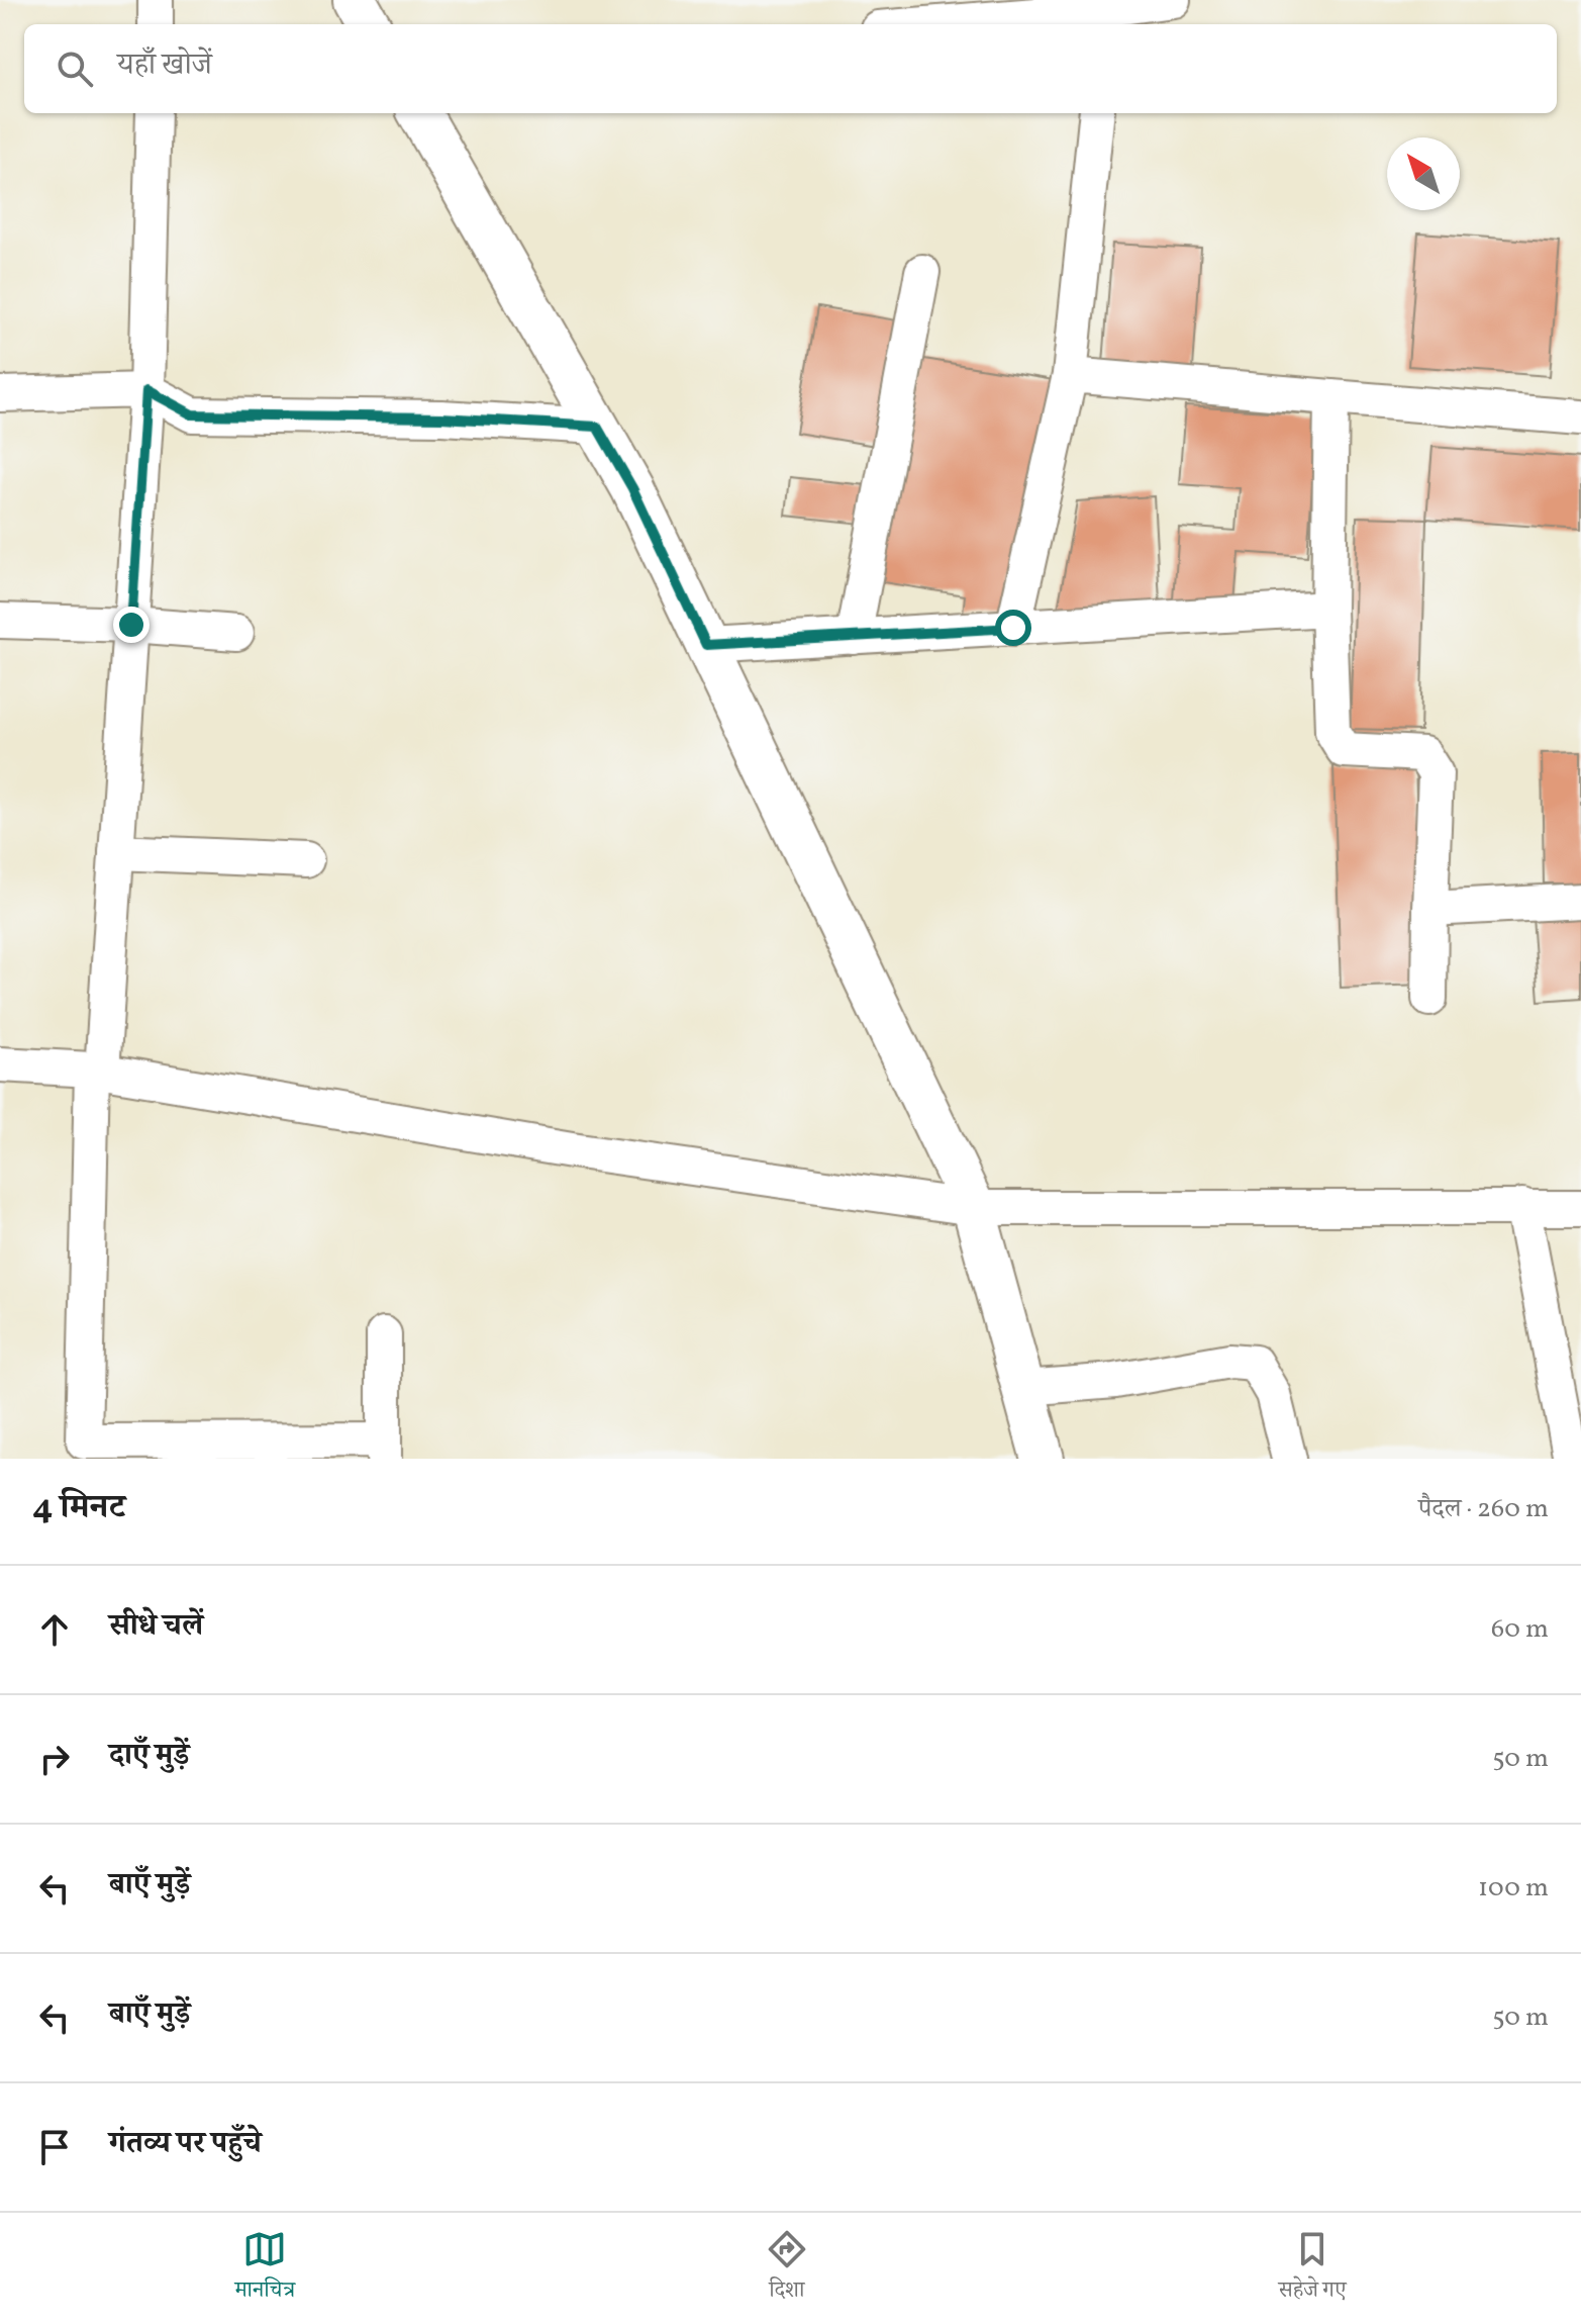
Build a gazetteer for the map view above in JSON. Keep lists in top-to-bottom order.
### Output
{
  "north": "top left",
  "page": {
    "search": "यहाँ खोजें",
    "heading": ["4 मिनट", "पैदल · 260 m"],
    "list": [
      ["सीधे चलें", "60 m"],
      ["दाएँ मुड़ें", "50 m"],
      ["बाएँ मुड़ें", "100 m"],
      ["बाएँ मुड़ें", "50 m"],
      "गंतव्य पर पहुँचे"
    ],
    "nav": ["मानचित्र", "दिशा", "सहेजे गए"]
  }
}
